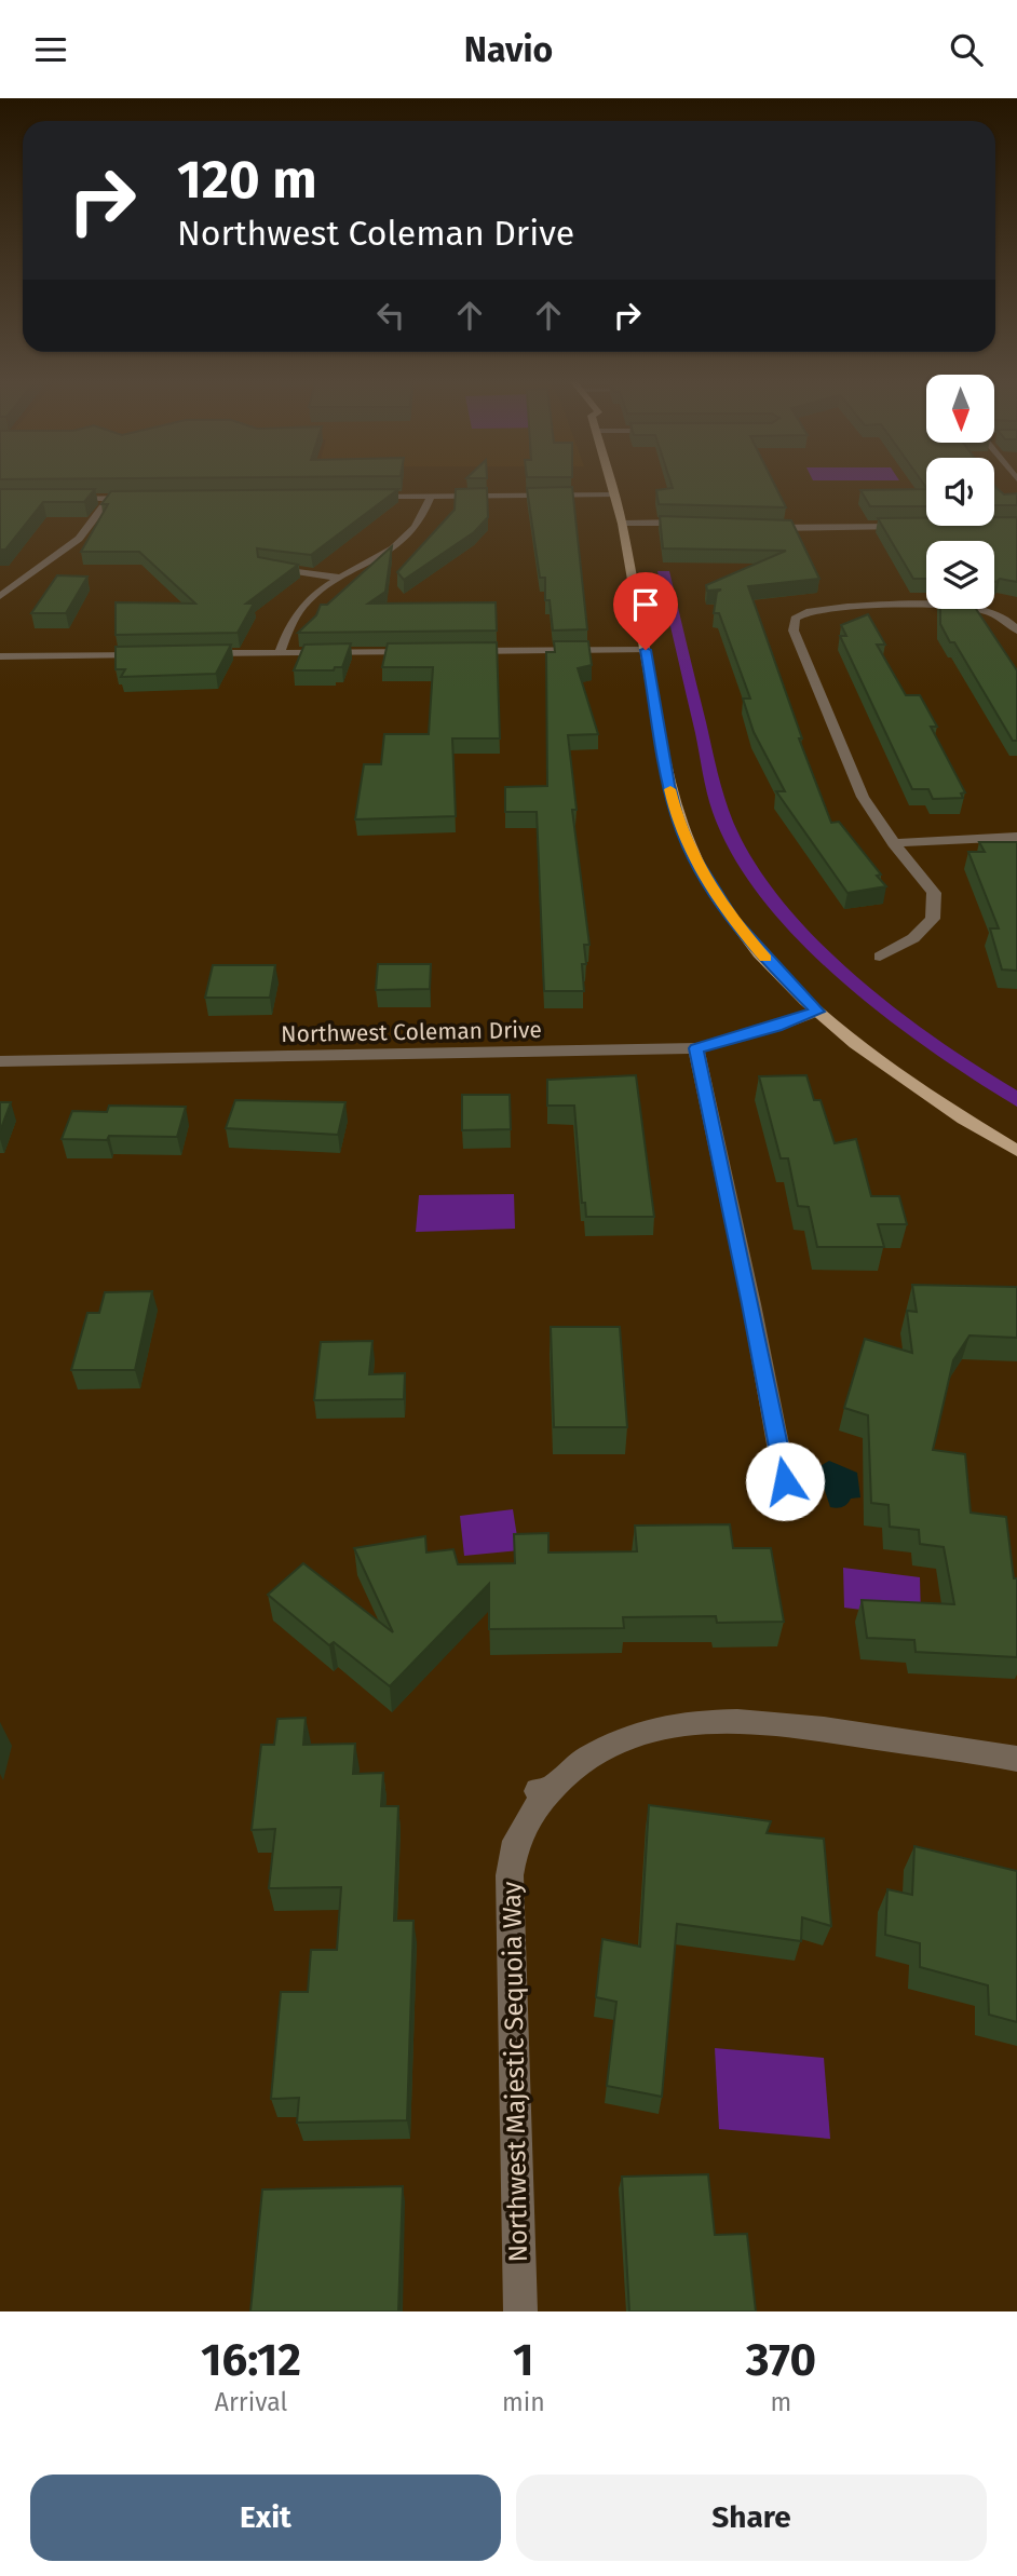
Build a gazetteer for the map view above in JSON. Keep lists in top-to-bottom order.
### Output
{
  "streets": {
    "street": ["Northwest Coleman Drive", "Northwest Majestic Sequoia Way"]
  },
  "north": "bottom",
  "page": {
    "header": "Navio",
    "turn": ["120 m", "Northwest Coleman Drive"],
    "eta": [
      "16:12",
      "Arrival",
      "1",
      "min",
      "370",
      "m"
    ],
    "buttons": ["Exit", "Share"]
  }
}
